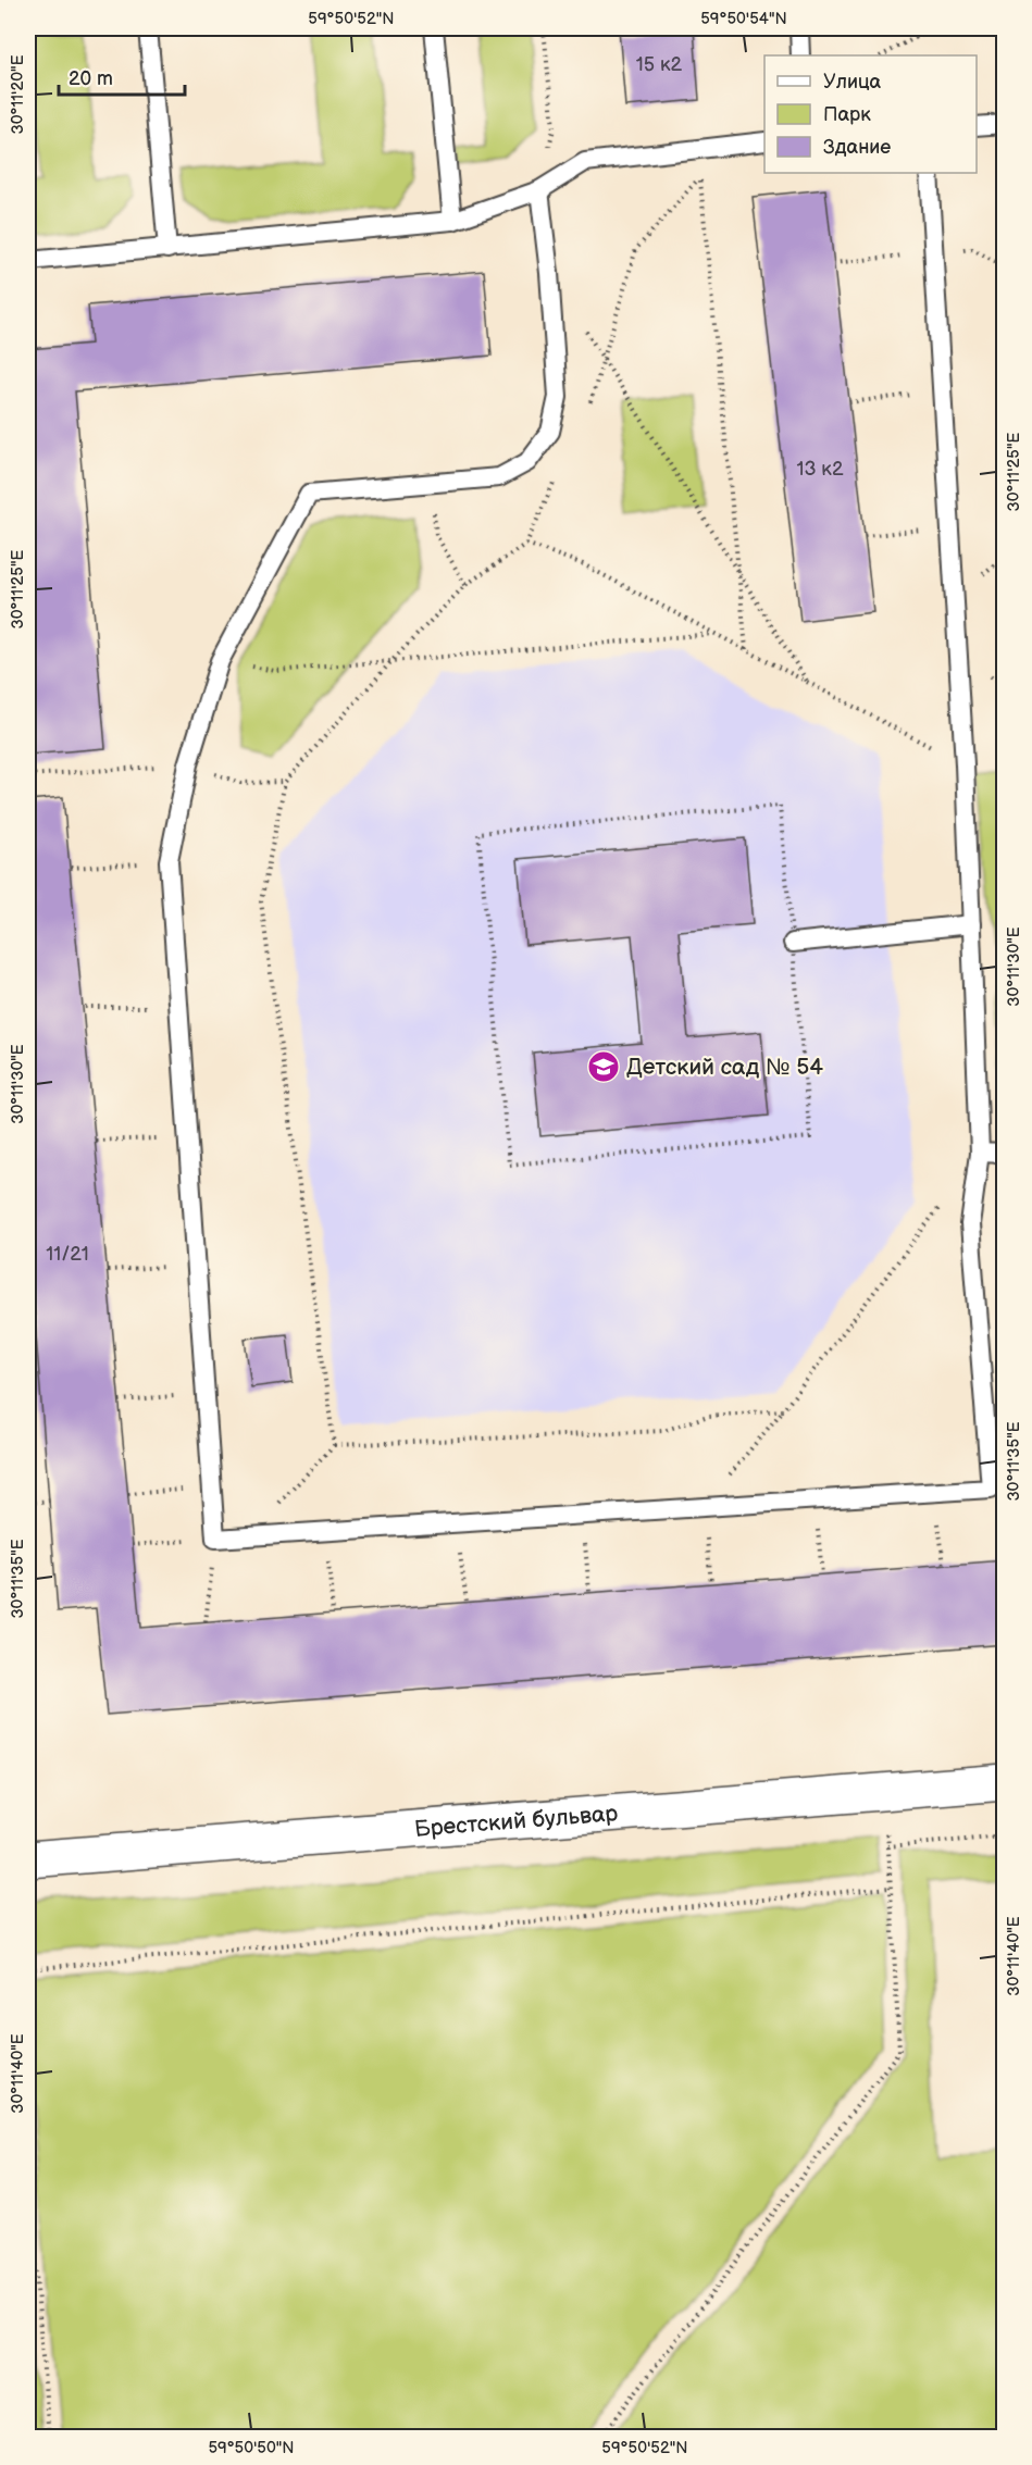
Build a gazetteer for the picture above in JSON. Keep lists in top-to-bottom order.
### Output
{
  "streets": {
    "street": ["Брестский бульвар"]
  },
  "places": {
    "school or university": ["Детский сад № 54"]
  },
  "house_numbers": ["15 к2", "13 к2", "11/21"],
  "legend": ["Улица", "Парк", "Здание"],
  "scale_bar": "20 m",
  "coordinates": [
    "59°50'52\"N",
    "59°50'54\"N",
    "30°11'20\"E",
    "30°11'25\"E",
    "30°11'30\"E",
    "30°11'35\"E",
    "30°11'40\"E",
    "59°50'50\"N"
  ]
}
